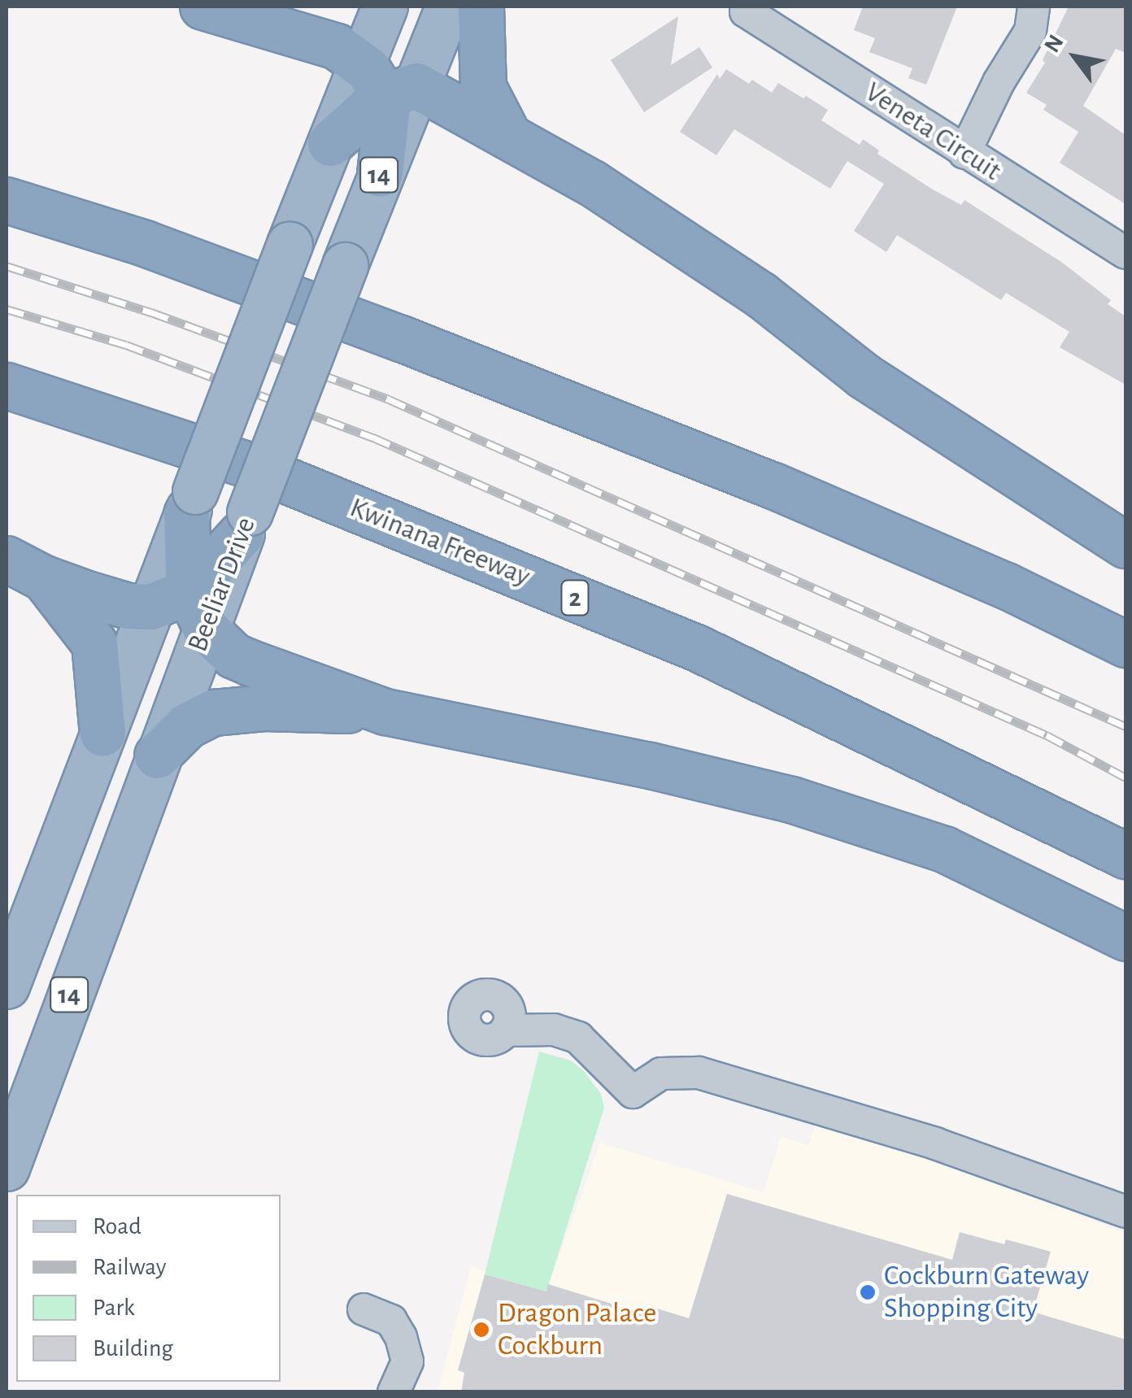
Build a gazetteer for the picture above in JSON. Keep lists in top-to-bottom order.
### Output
{
  "streets": {
    "highway": [
      "14",
      "Kwinana Freeway",
      "Beeliar Drive",
      "2"
    ],
    "street": ["Veneta Circuit"]
  },
  "places": ["Cockburn Gateway Shopping City", "Dragon Palace Cockburn"],
  "legend": [
    "Road",
    "Railway",
    "Park",
    "Building"
  ],
  "north": "top left"
}
